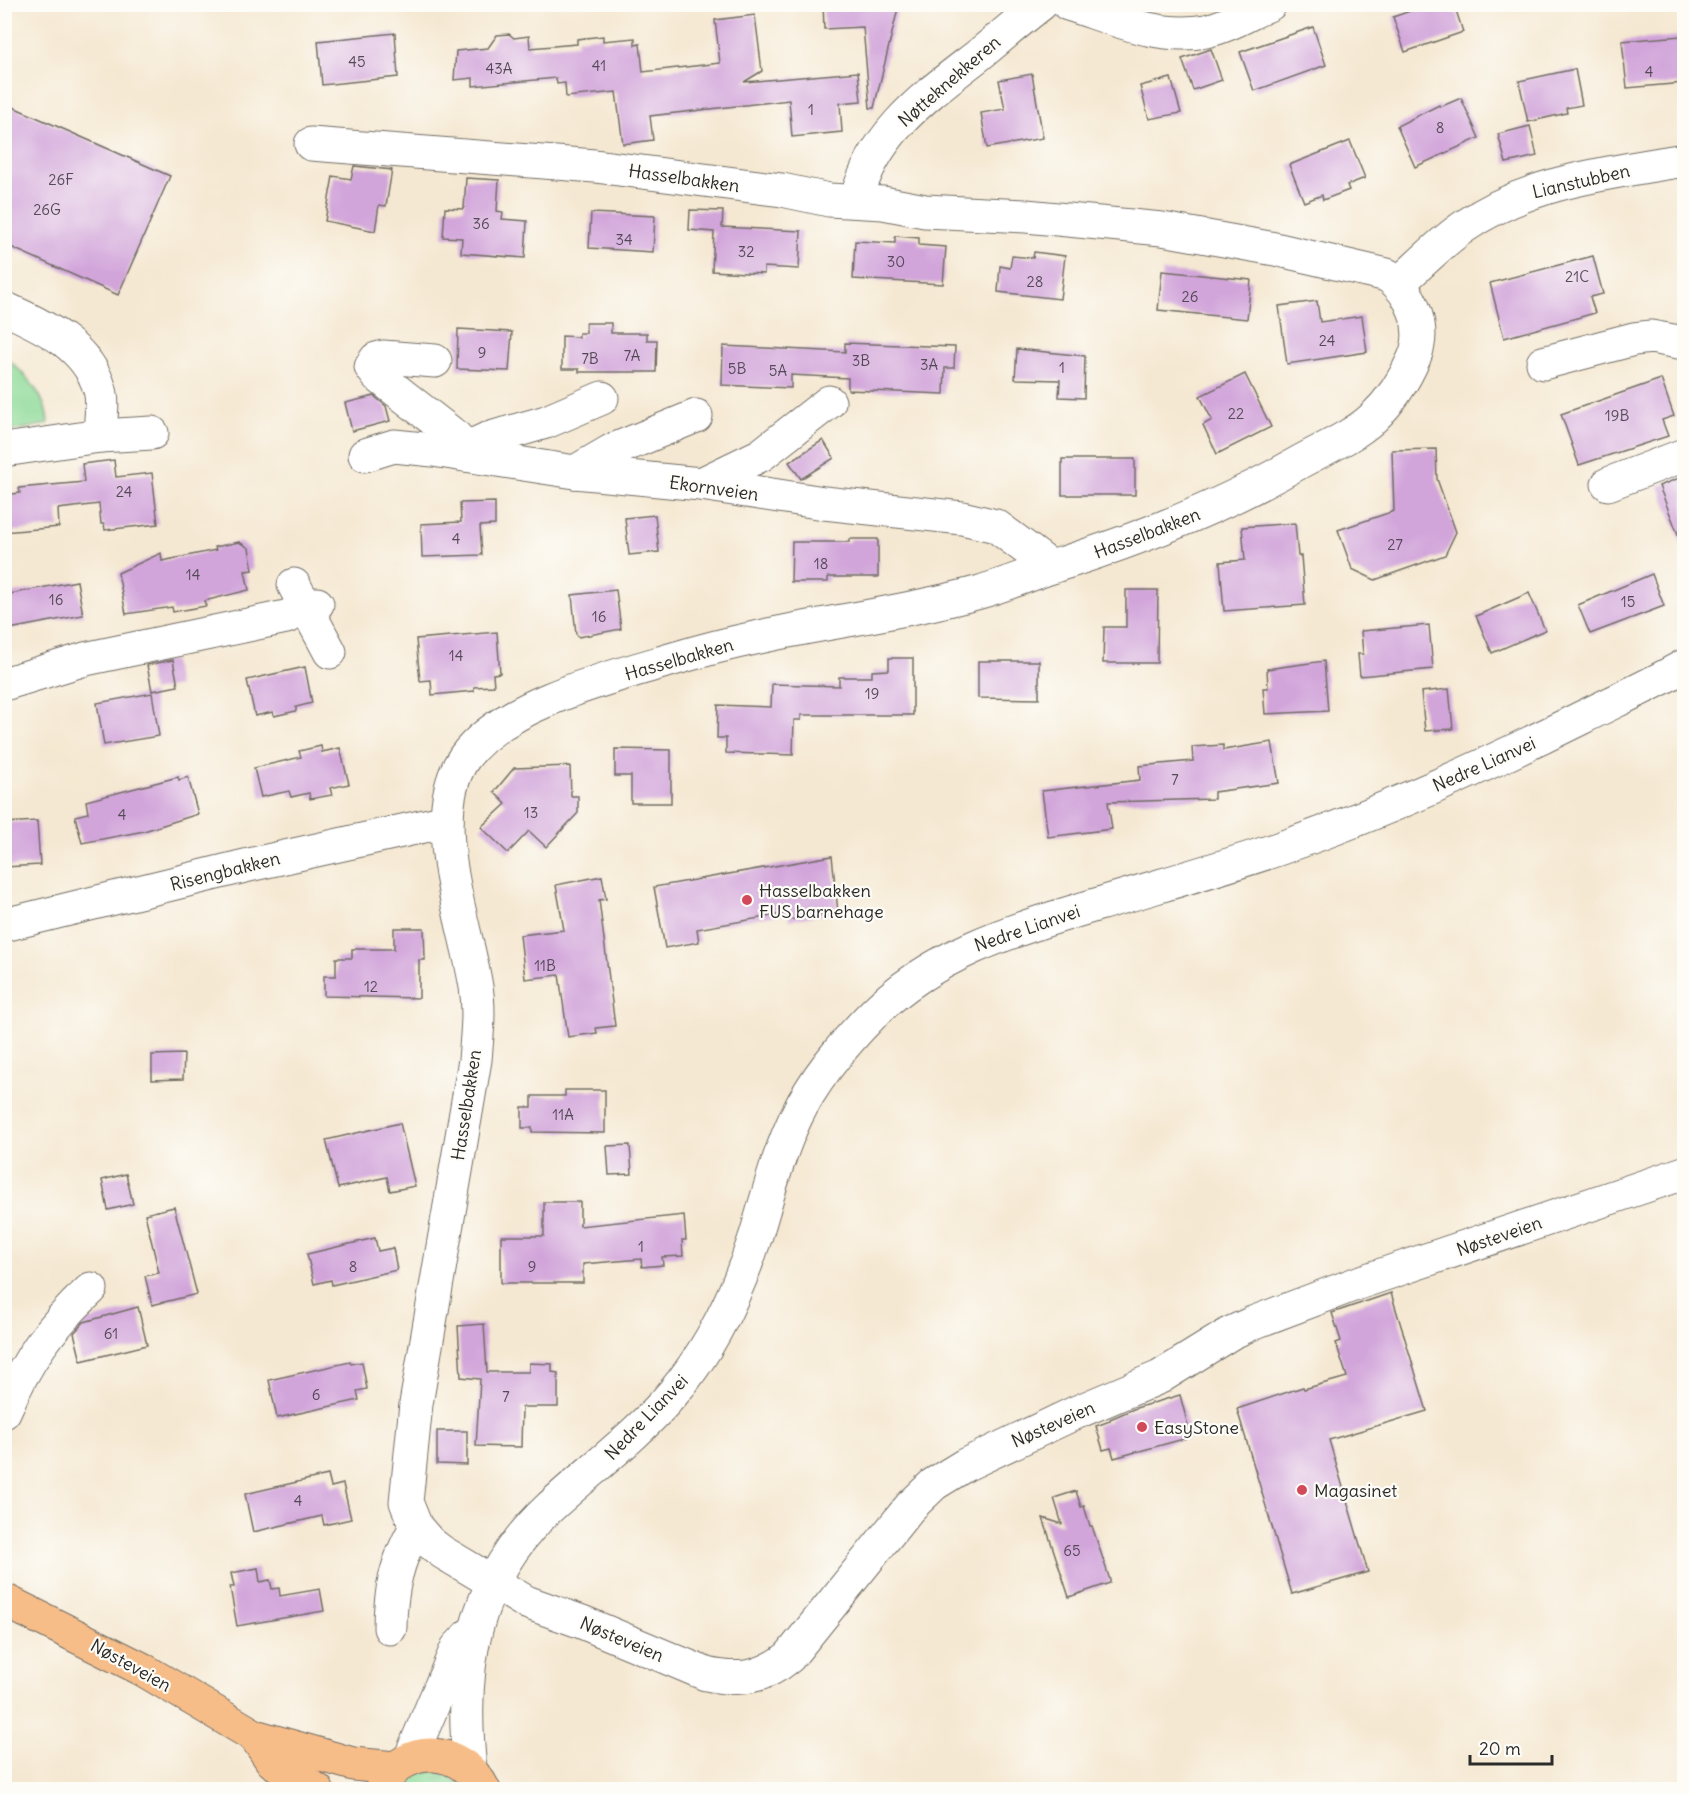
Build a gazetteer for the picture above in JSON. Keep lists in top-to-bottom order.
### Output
{
  "streets": {
    "main road": ["Nøsteveien"],
    "street": [
      "Nøtteknekkeren",
      "Hasselbakken",
      "Lianstubben",
      "Ekornveien",
      "Nedre Lianvei",
      "Risengbakken"
    ]
  },
  "crossings": [
    ["Nøtteknekkeren", "Hasselbakken"],
    ["Hasselbakken", "Lianstubben"],
    ["Hasselbakken", "Ekornveien"],
    ["Hasselbakken", "Nedre Lianvei"],
    ["Hasselbakken", "Risengbakken"],
    ["Hasselbakken", "Nøsteveien"],
    ["Nedre Lianvei", "Nøsteveien"]
  ],
  "places": ["Hasselbakken FUS barnehage", "EasyStone", "Magasinet"],
  "house_numbers": [
    "45",
    "41",
    "43A",
    "4",
    "1",
    "8",
    "26F",
    "26G",
    "36",
    "34",
    "32",
    "30",
    "21C",
    "28",
    "26",
    "24",
    "9",
    "7A",
    "7B",
    "3B",
    "3A",
    "1",
    "5B",
    "5A",
    "22",
    "19B",
    "24",
    "4",
    "27",
    "18",
    "14",
    "16",
    "15",
    "16",
    "14",
    "19",
    "7",
    "13",
    "4",
    "11B",
    "12",
    "11A",
    "1",
    "8",
    "9",
    "61",
    "6",
    "7",
    "4",
    "65"
  ],
  "scale_bar": "20 m"
}
